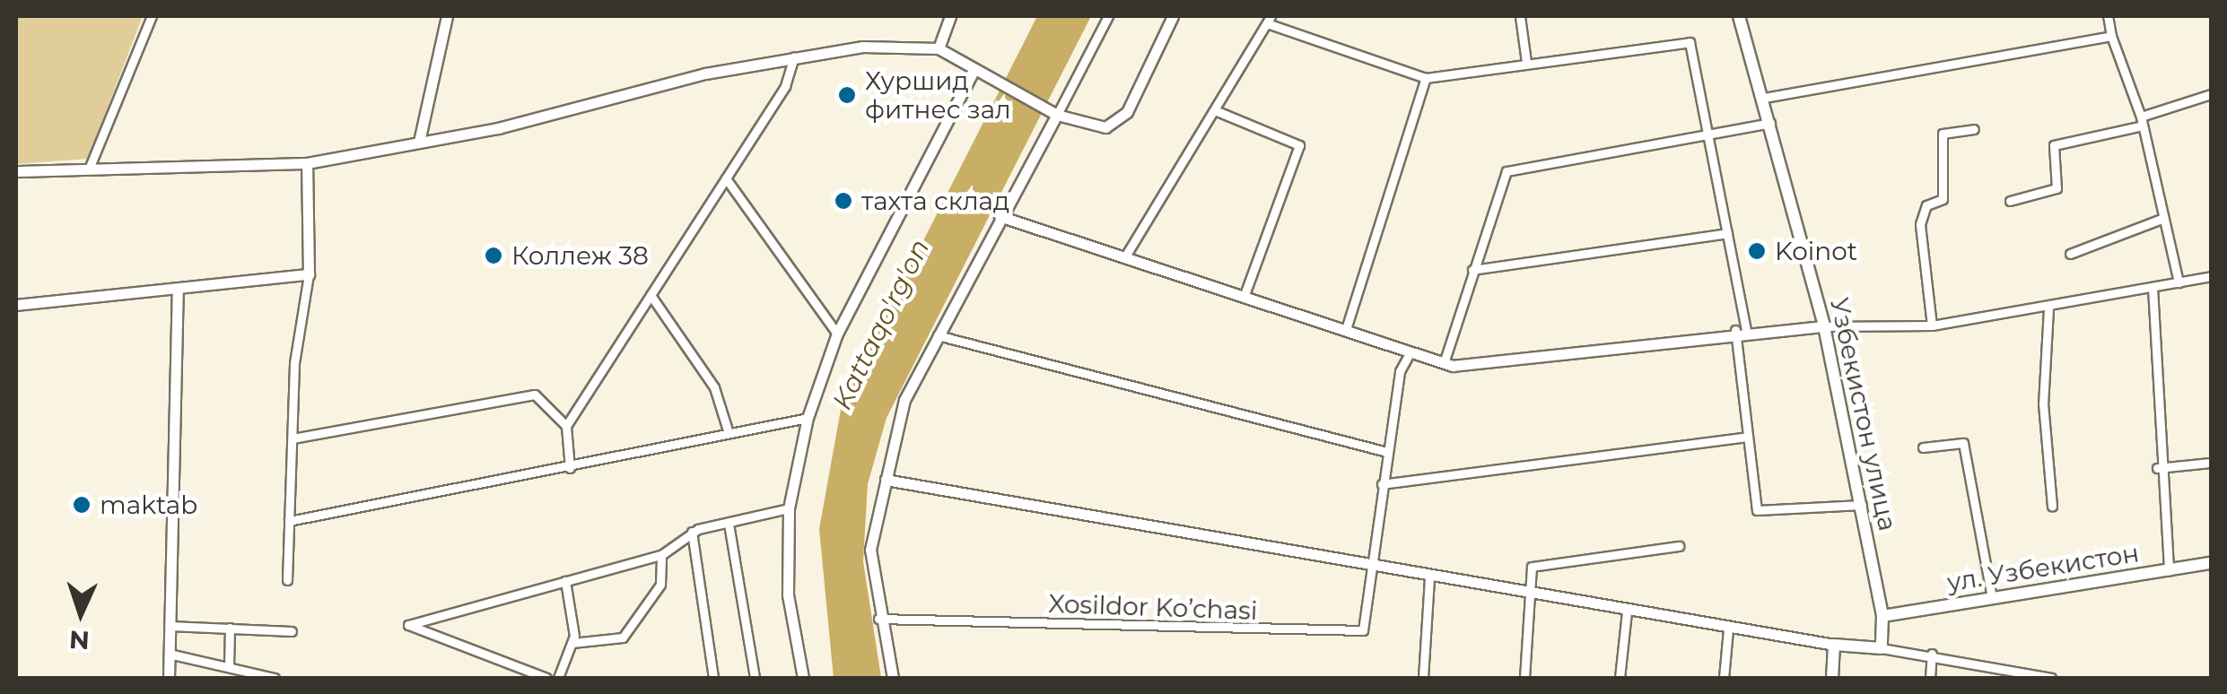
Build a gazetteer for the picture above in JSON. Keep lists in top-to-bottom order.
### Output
{
  "streets": {
    "main road": ["Узбекистон улица", "ул. Узбекистон"],
    "street": ["Xosildor Ko’chasi"]
  },
  "crossings": [
    ["Узбекистон улица", "ул. Узбекистон"]
  ],
  "water": ["Kattaqo'rg'on"],
  "places": [
    "Хуршид фитнес зал",
    "тахта склад",
    "Koinot",
    "Коллеж 38",
    "maktab"
  ],
  "north": "bottom"
}
